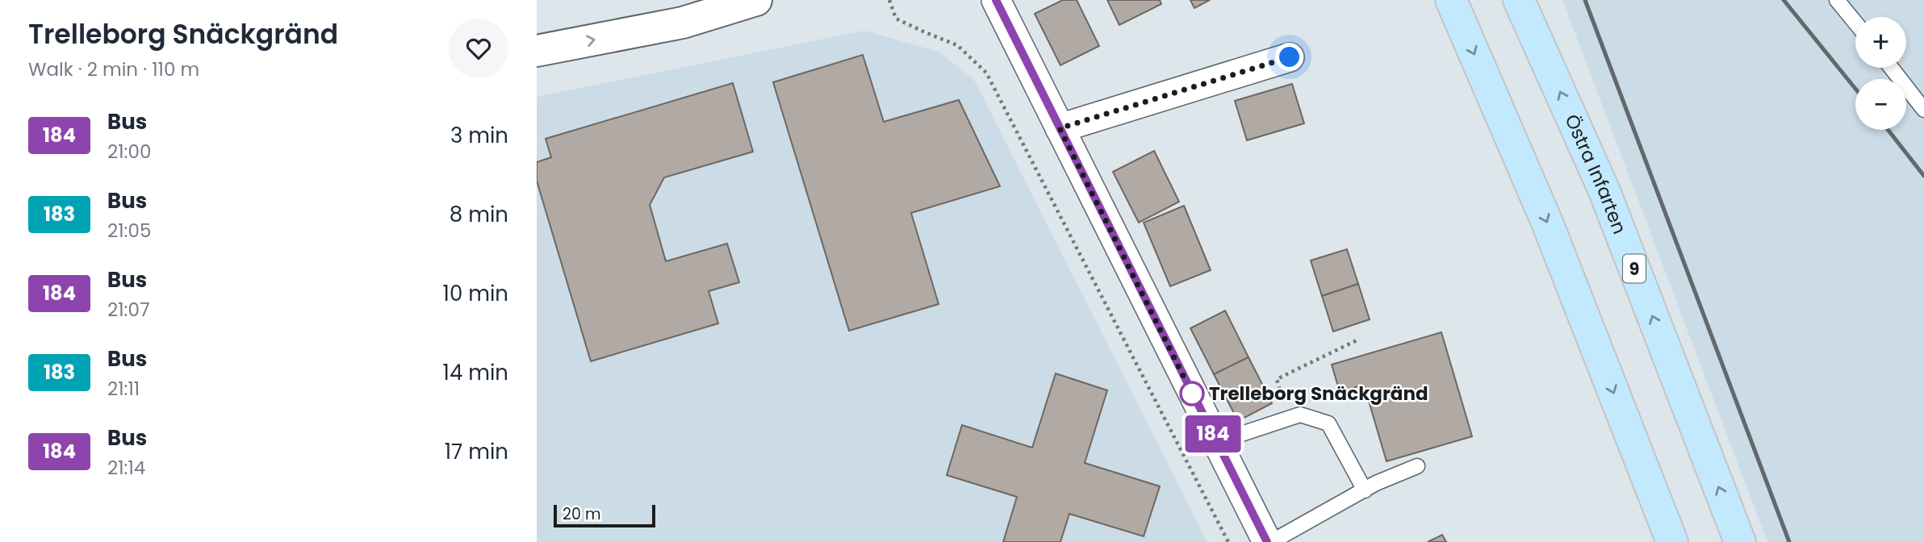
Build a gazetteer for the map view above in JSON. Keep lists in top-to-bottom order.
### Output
{
  "streets": {
    "main road": ["Östra Infarten", "9"]
  },
  "places": ["Trelleborg Snäckgränd"],
  "lines": ["bus line 184"],
  "scale_bar": "20 m",
  "page": {
    "heading": ["Trelleborg Snäckgränd", "Walk · 2 min · 110 m"],
    "on_map": "184",
    "map_buttons": ["+", "−"],
    "list": [
      {
        "mark": "184",
        "name": "Bus",
        "note": "21:00",
        "value": "3 min"
      },
      {
        "mark": "183",
        "name": "Bus",
        "note": "21:05",
        "value": "8 min"
      },
      {
        "mark": "184",
        "name": "Bus",
        "note": "21:07",
        "value": "10 min"
      },
      {
        "mark": "183",
        "name": "Bus",
        "note": "21:11",
        "value": "14 min"
      },
      {
        "mark": "184",
        "name": "Bus",
        "note": "21:14",
        "value": "17 min"
      }
    ],
    "scale": "20 m"
  }
}
